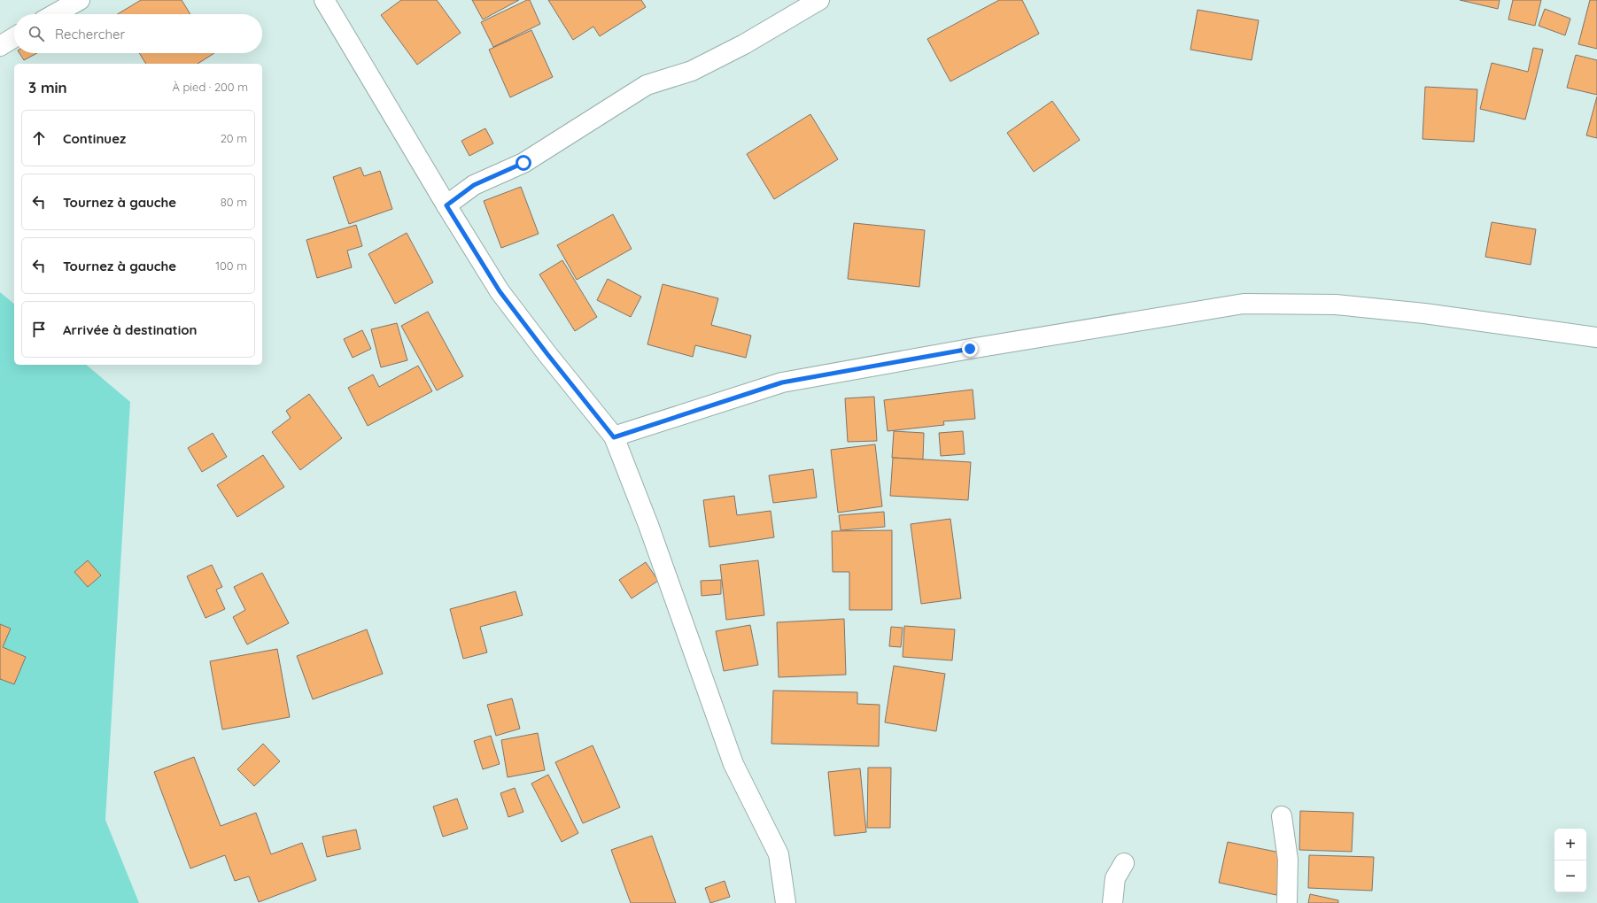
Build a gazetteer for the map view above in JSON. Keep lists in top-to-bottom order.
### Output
{
  "page": {
    "search": "Rechercher",
    "heading": ["3 min", "À pied · 200 m"],
    "list": [
      ["Continuez", "20 m"],
      ["Tournez à gauche", "80 m"],
      ["Tournez à gauche", "100 m"],
      "Arrivée à destination"
    ],
    "map_buttons": ["+", "−"]
  }
}
